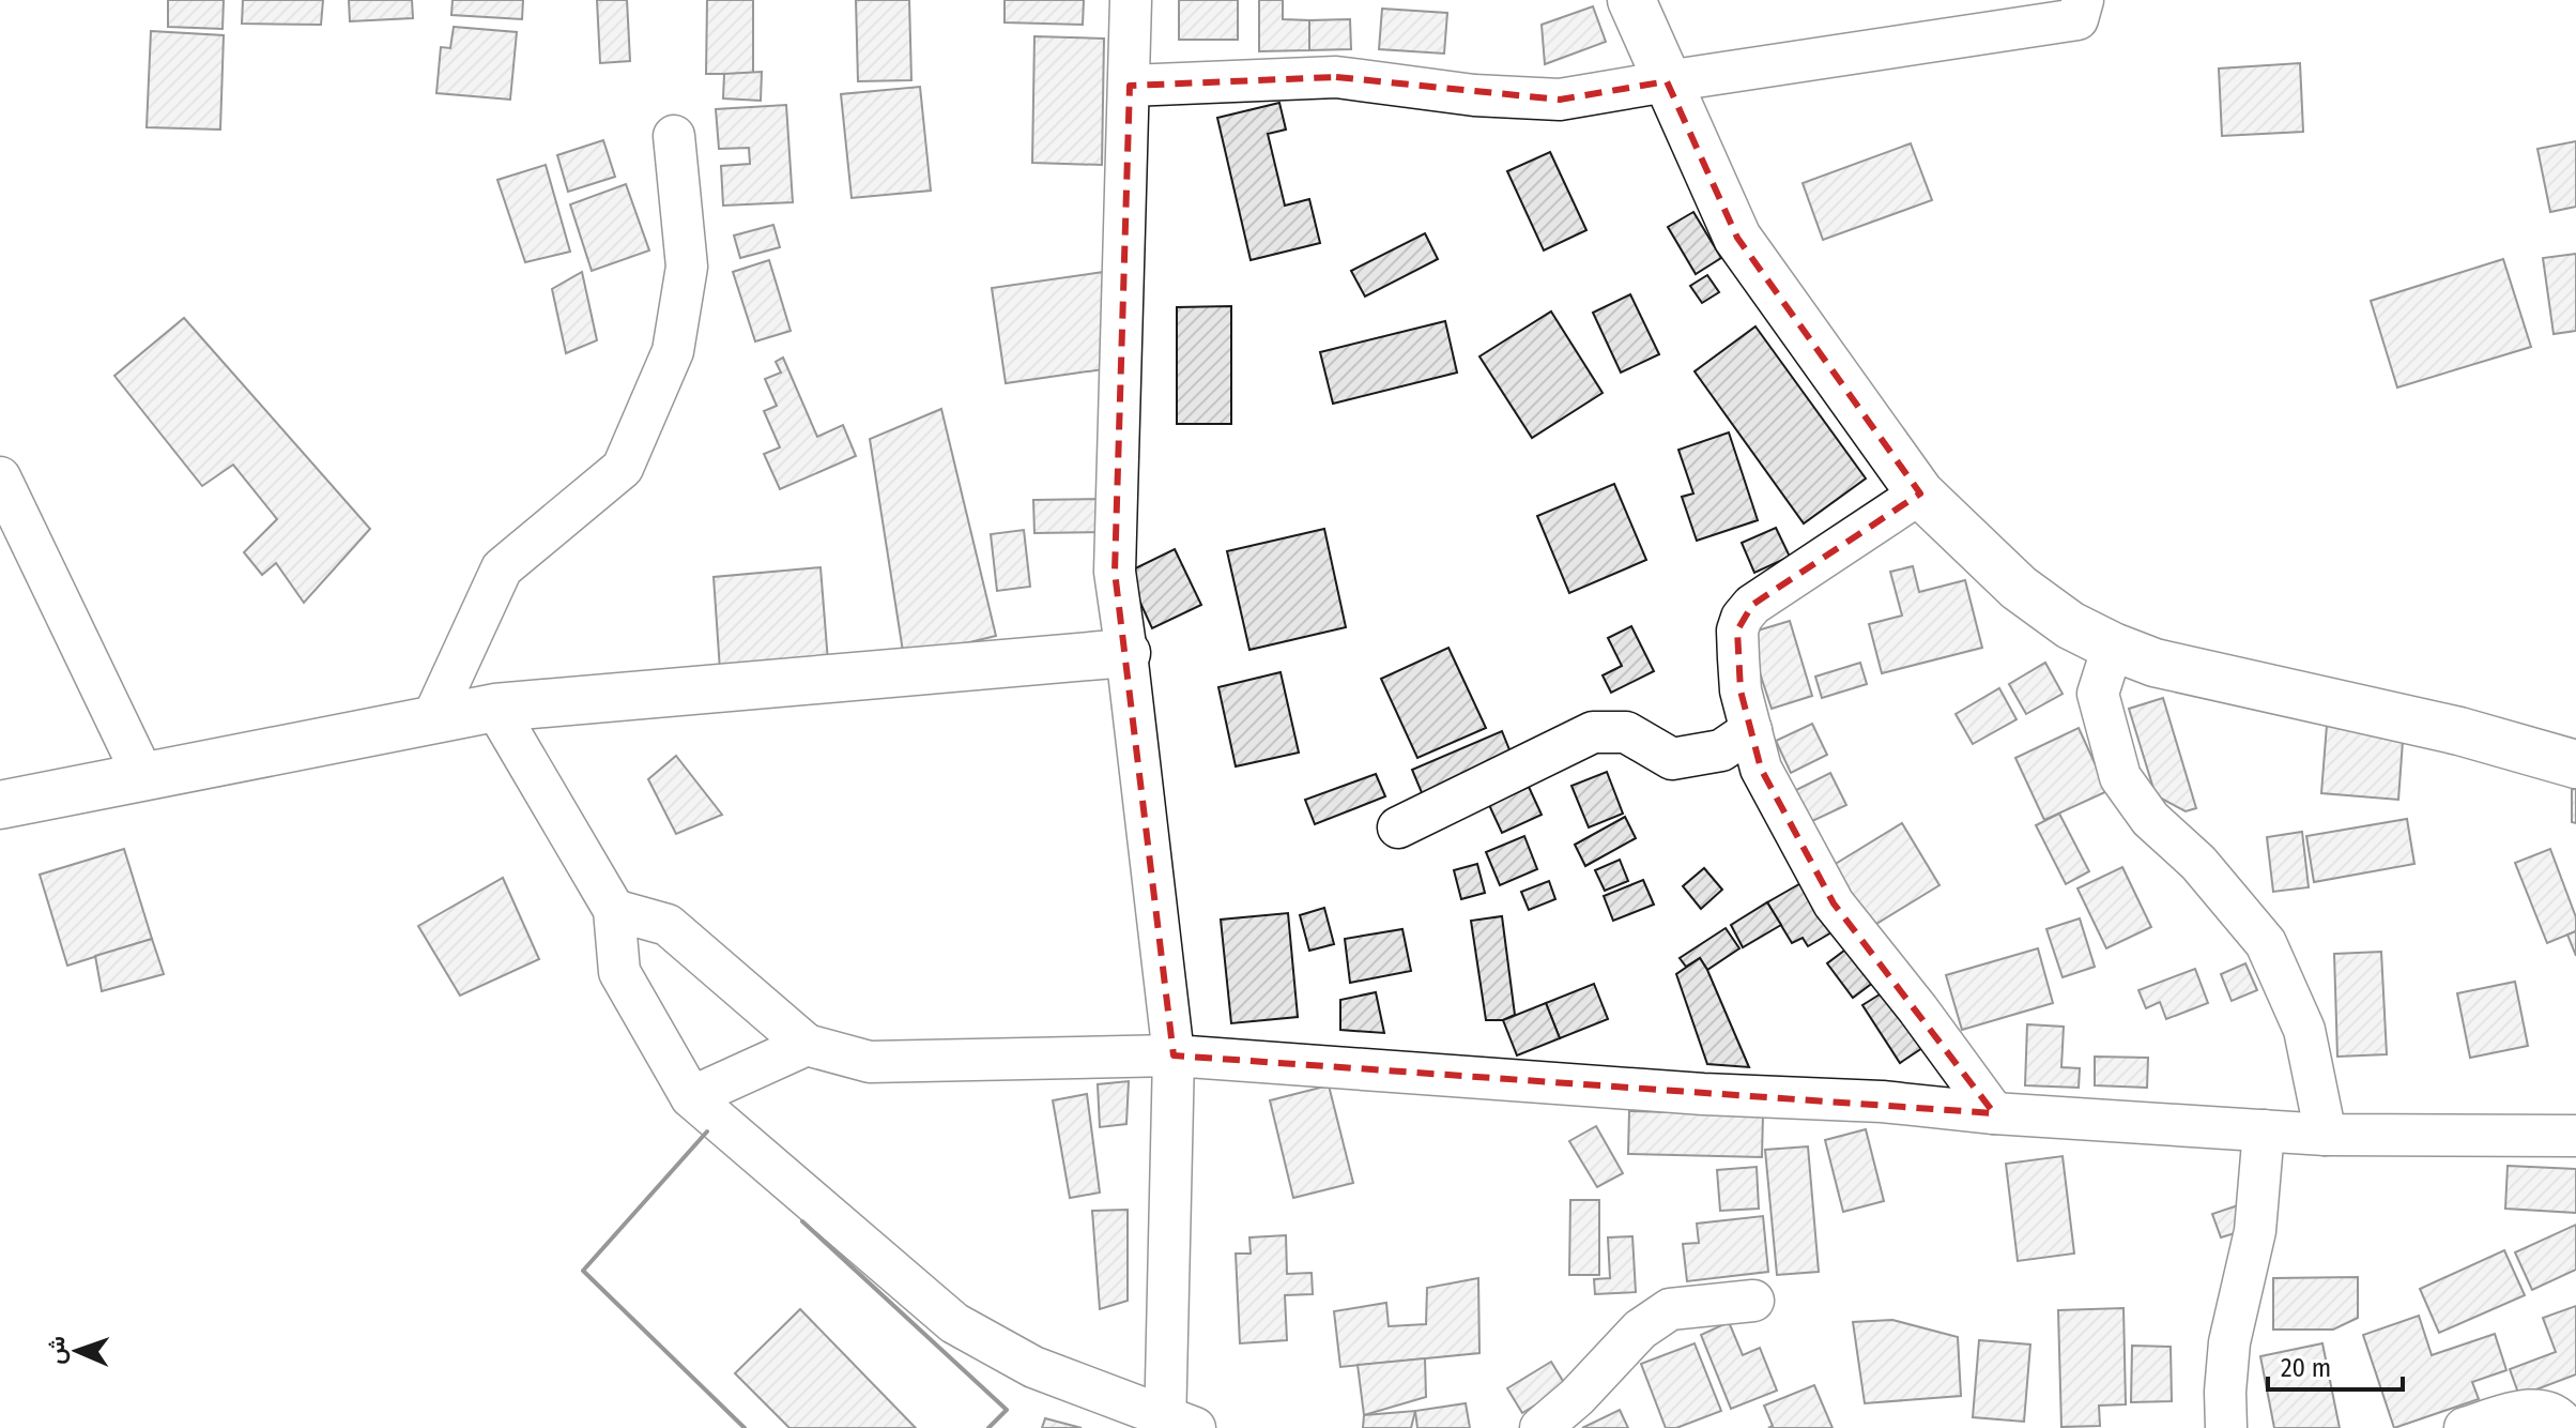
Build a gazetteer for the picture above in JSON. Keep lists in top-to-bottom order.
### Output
{
  "scale_bar": "20 m",
  "north": "left"
}
